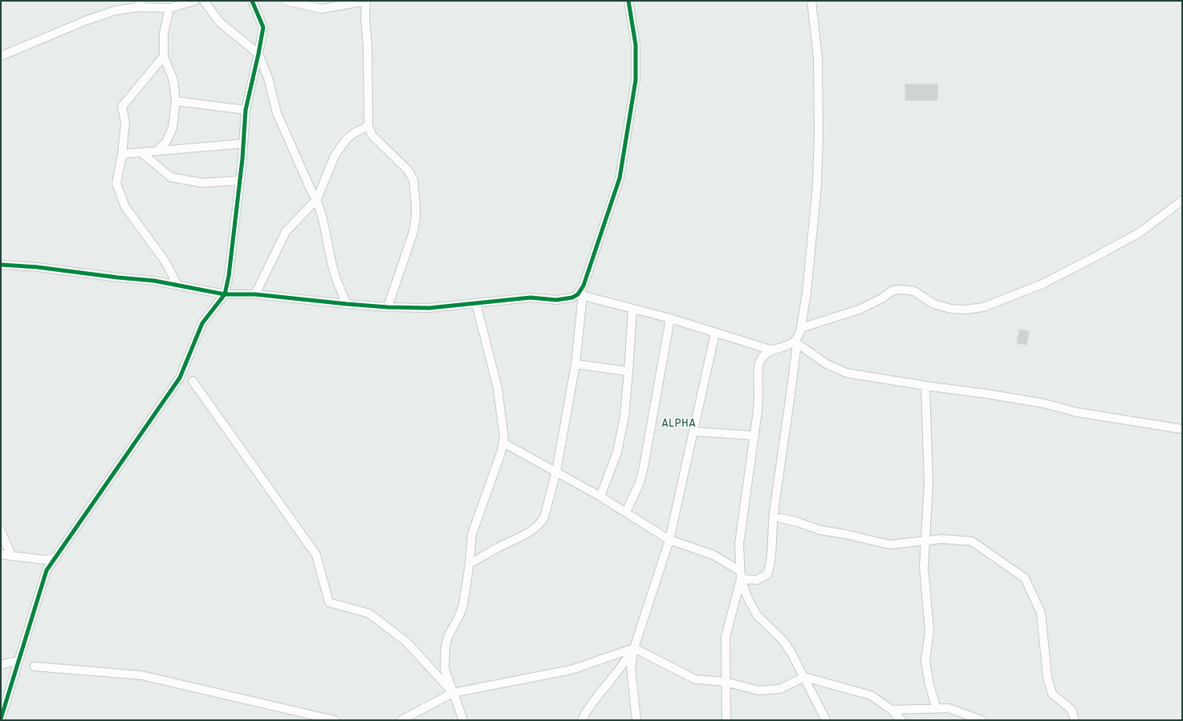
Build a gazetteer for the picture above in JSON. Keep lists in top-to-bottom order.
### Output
{
  "districts": ["ALPHA"]
}
